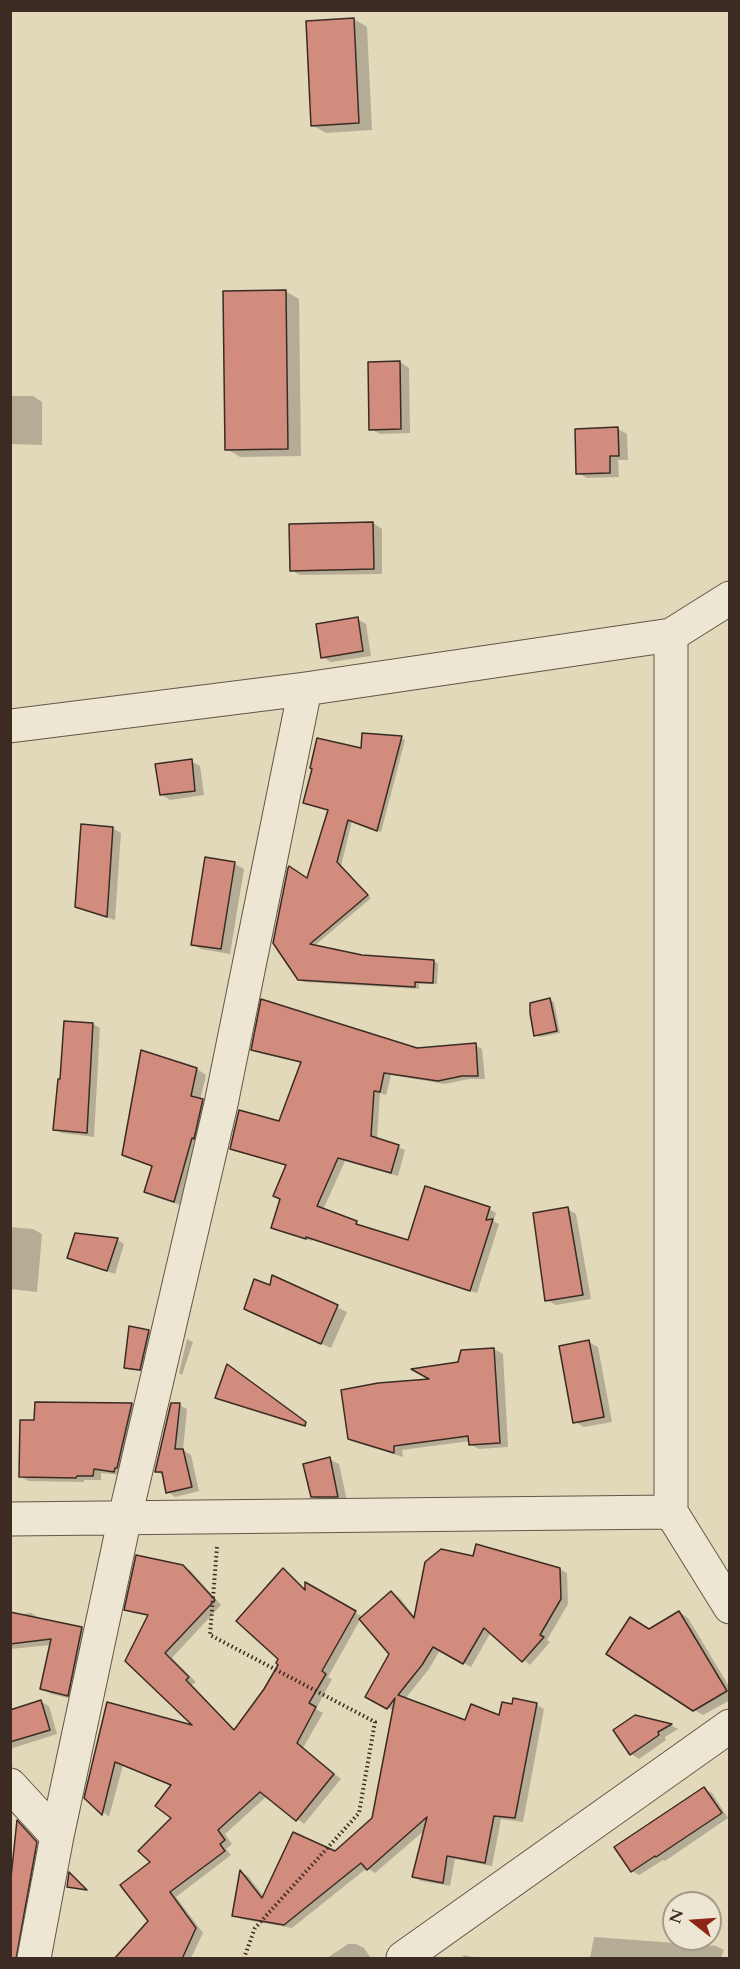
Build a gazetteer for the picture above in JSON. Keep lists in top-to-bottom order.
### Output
{
  "north": "left"
}
